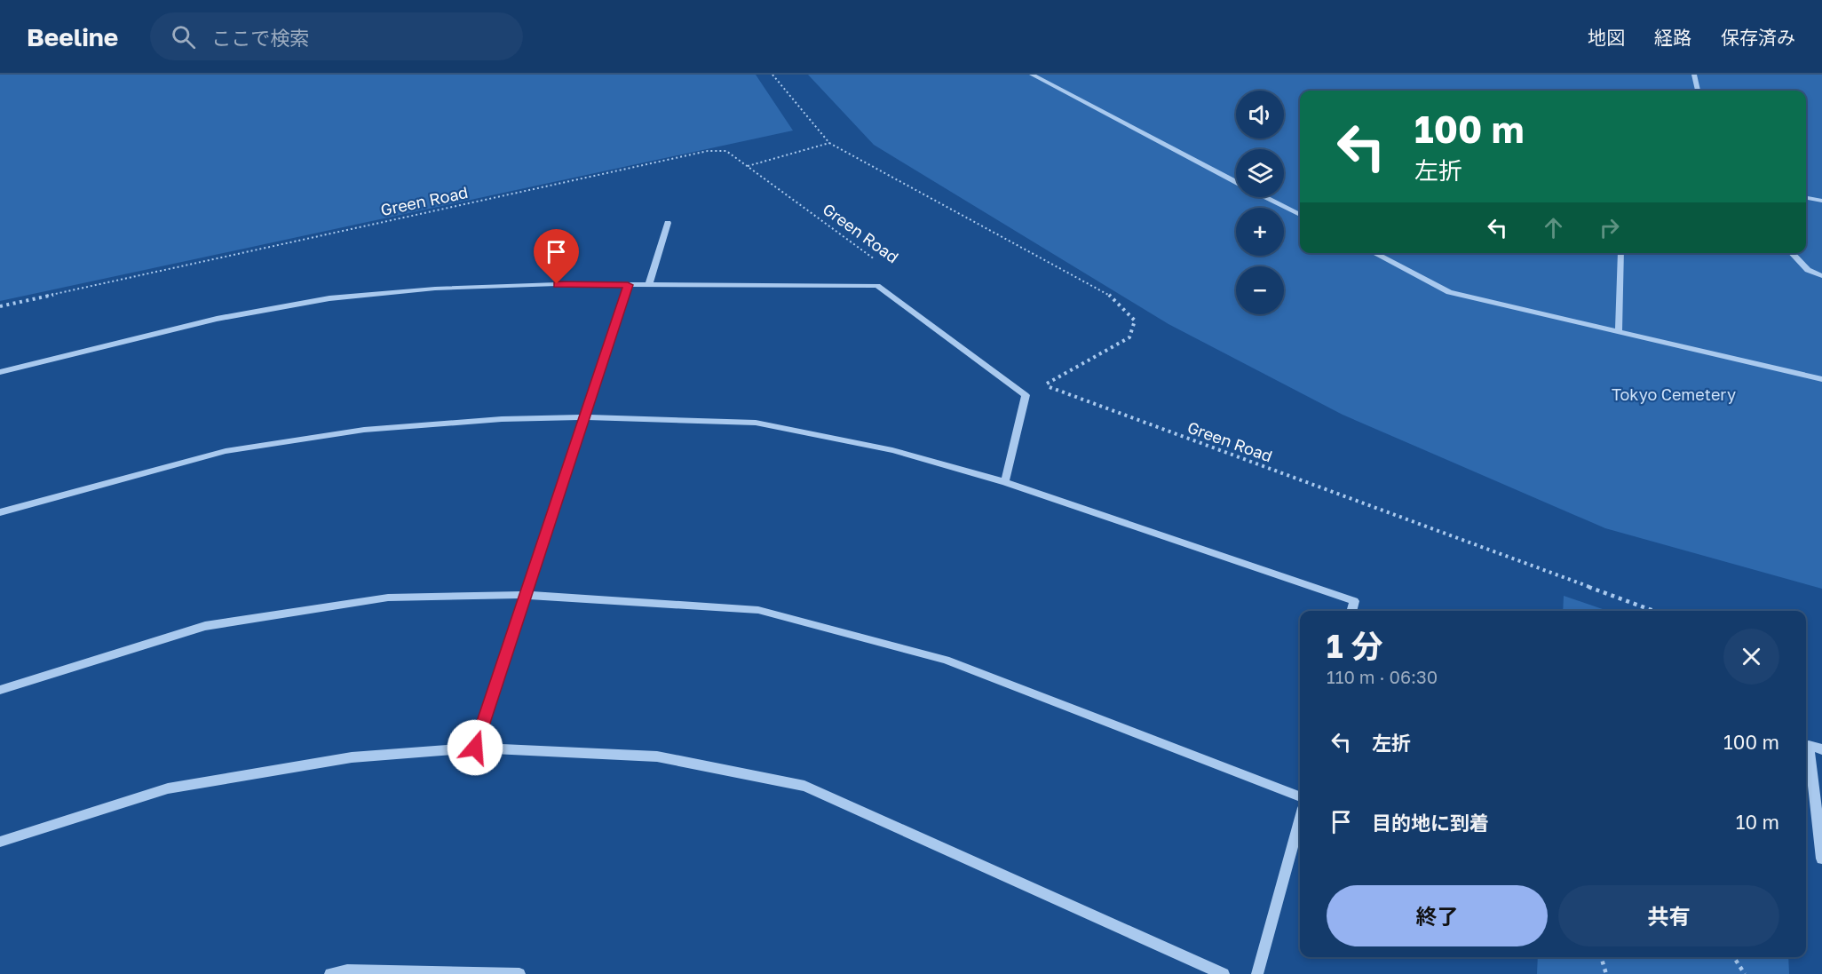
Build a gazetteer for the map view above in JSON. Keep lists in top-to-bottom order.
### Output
{
  "streets": {
    "path": ["Green Road"]
  },
  "parks": ["Tokyo Cemetery"],
  "page": {
    "header": "Beeline",
    "search": "ここで検索",
    "nav": ["地図", "経路", "保存済み"],
    "map_buttons": ["+", "−"],
    "turn": ["100 m", "左折"],
    "heading": ["1 分", "110 m · 06:30"],
    "list": [
      {
        "name": "左折",
        "value": "100 m"
      },
      {
        "name": "目的地に到着",
        "value": "10 m"
      }
    ],
    "buttons": ["終了", "共有"]
  }
}
